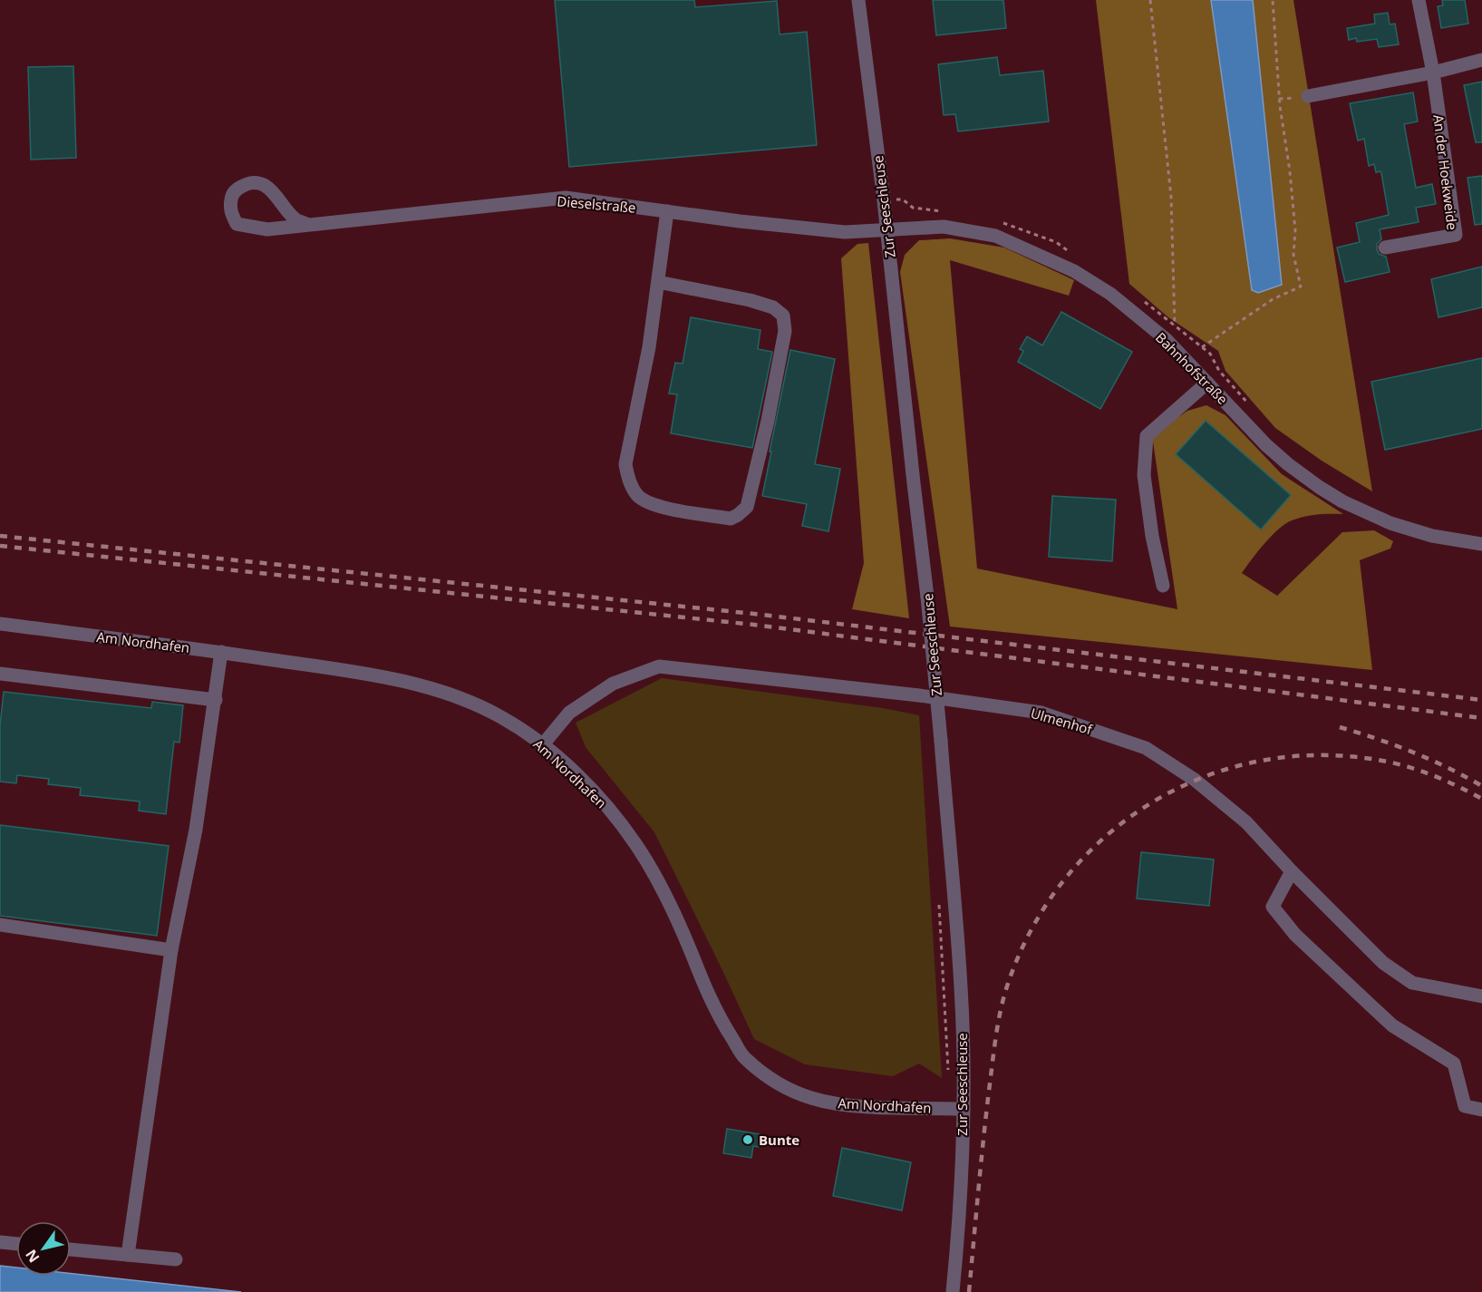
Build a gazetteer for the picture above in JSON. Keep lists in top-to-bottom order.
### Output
{
  "streets": {
    "street": [
      "An der Hoekweide",
      "Dieselstraße",
      "Zur Seeschleuse",
      "Bahnhofstraße",
      "Am Nordhafen",
      "Ulmenhof"
    ]
  },
  "crossings": [
    ["Dieselstraße", "Zur Seeschleuse"],
    ["Dieselstraße", "Bahnhofstraße"],
    ["Zur Seeschleuse", "Bahnhofstraße"],
    ["Zur Seeschleuse", "Am Nordhafen"],
    ["Am Nordhafen", "Ulmenhof"]
  ],
  "places": ["Bunte"],
  "north": "bottom left"
}
